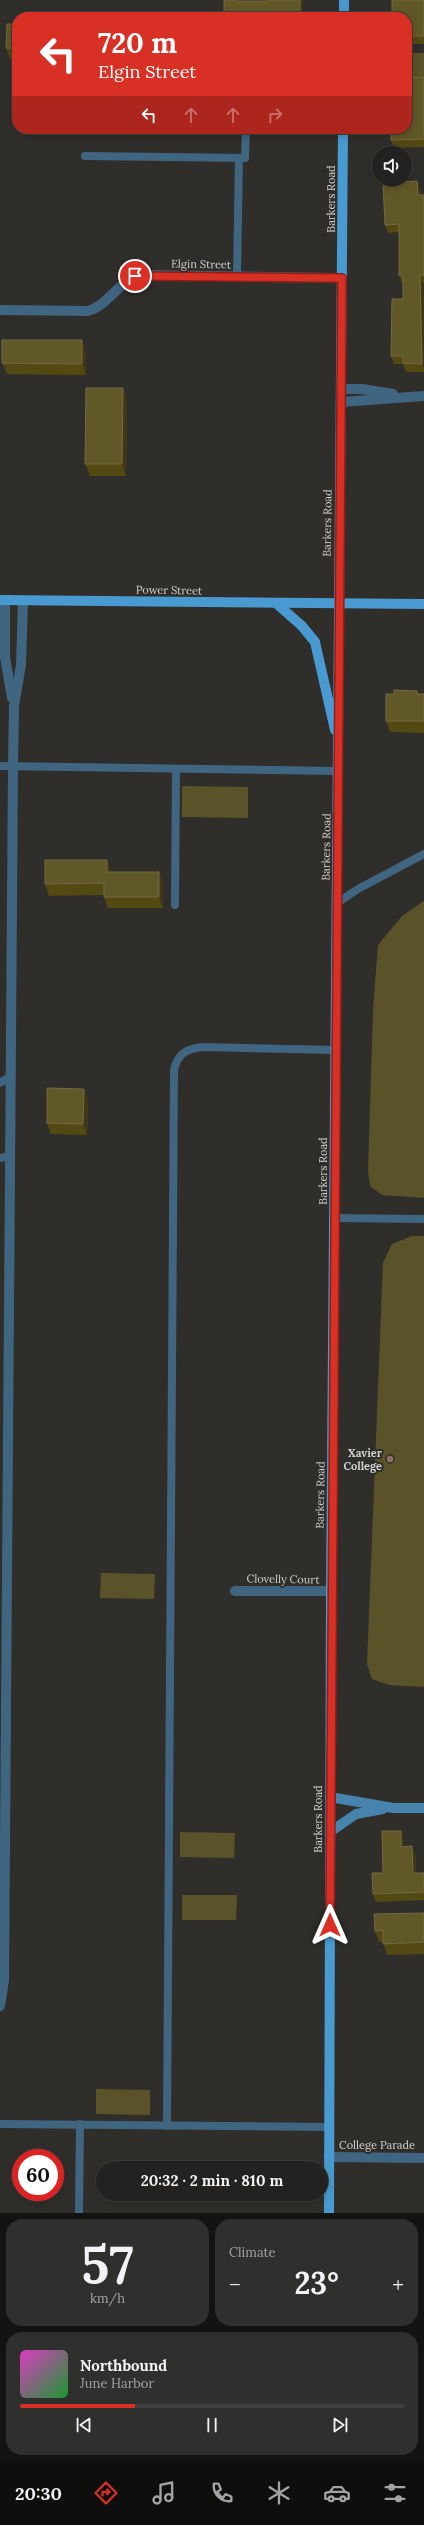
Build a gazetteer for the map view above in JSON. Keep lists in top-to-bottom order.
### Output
{
  "streets": {
    "main road": ["Barkers Road", "Power Street"],
    "street": ["Elgin Street", "Clovelly Court", "College Parade"]
  },
  "crossings": [
    ["Barkers Road", "Elgin Street"],
    ["Barkers Road", "Power Street"],
    ["Barkers Road", "Clovelly Court"],
    ["Barkers Road", "College Parade"]
  ],
  "places": ["Xavier College"],
  "page": {
    "turn": ["720 m", "Elgin Street"],
    "limit": "60",
    "trip": "20:32 · 2 min · 810 m",
    "tile": [
      ["57", "km/h"],
      "Climate"
    ],
    "heat": ["−", "23°", "+"],
    "song": ["Northbound", "June Harbor"],
    "tabs": "20:30"
  }
}
